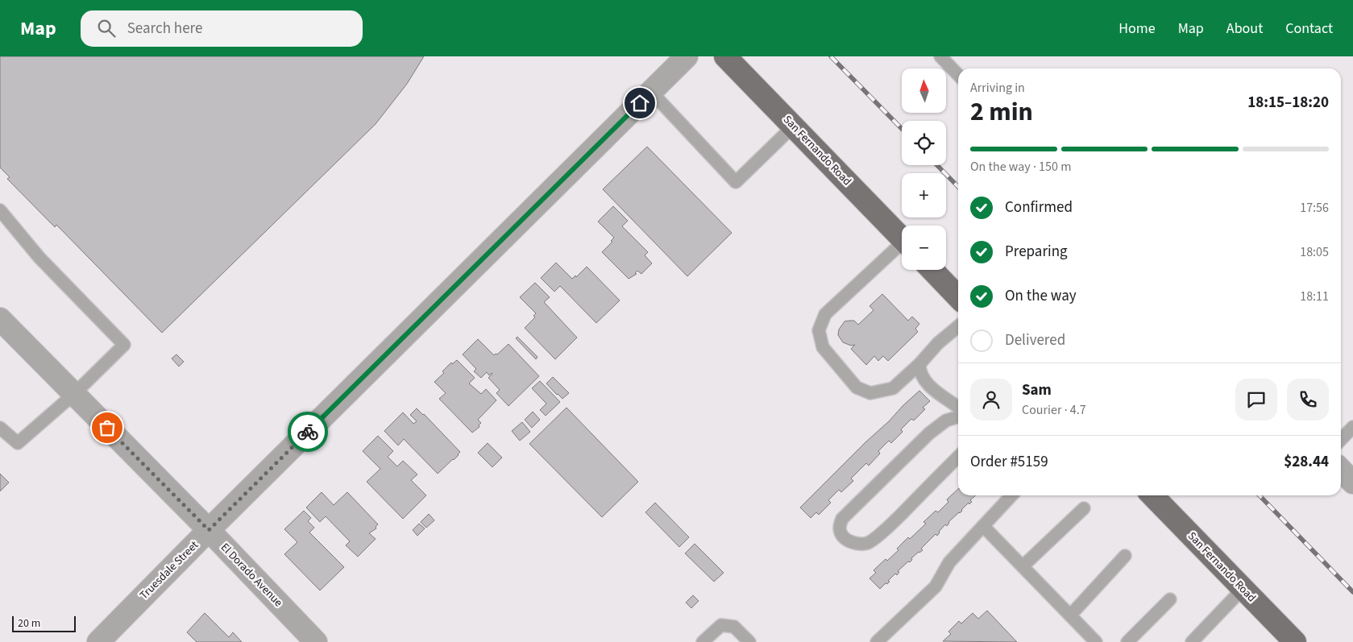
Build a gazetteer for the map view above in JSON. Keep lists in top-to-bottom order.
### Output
{
  "streets": {
    "main road": ["San Fernando Road"],
    "street": ["Truesdale Street", "El Dorado Avenue"]
  },
  "crossings": [
    ["Truesdale Street", "El Dorado Avenue"]
  ],
  "scale_bar": "20 m",
  "north": "top",
  "page": {
    "header": "Map",
    "search": "Search here",
    "nav": [
      "Home",
      "Map",
      "About",
      "Contact"
    ],
    "map_buttons": ["+", "−"],
    "heading": ["2 min", "Arriving in", "18:15–18:20"],
    "panel": [
      "Sam",
      "Courier · 4.7",
      "Order #5159",
      "$28.44"
    ],
    "bar": "On the way · 150 m",
    "list": [
      ["Confirmed", "17:56"],
      ["Preparing", "18:05"],
      ["On the way", "18:11"],
      "Delivered"
    ],
    "scale": "20 m"
  }
}
